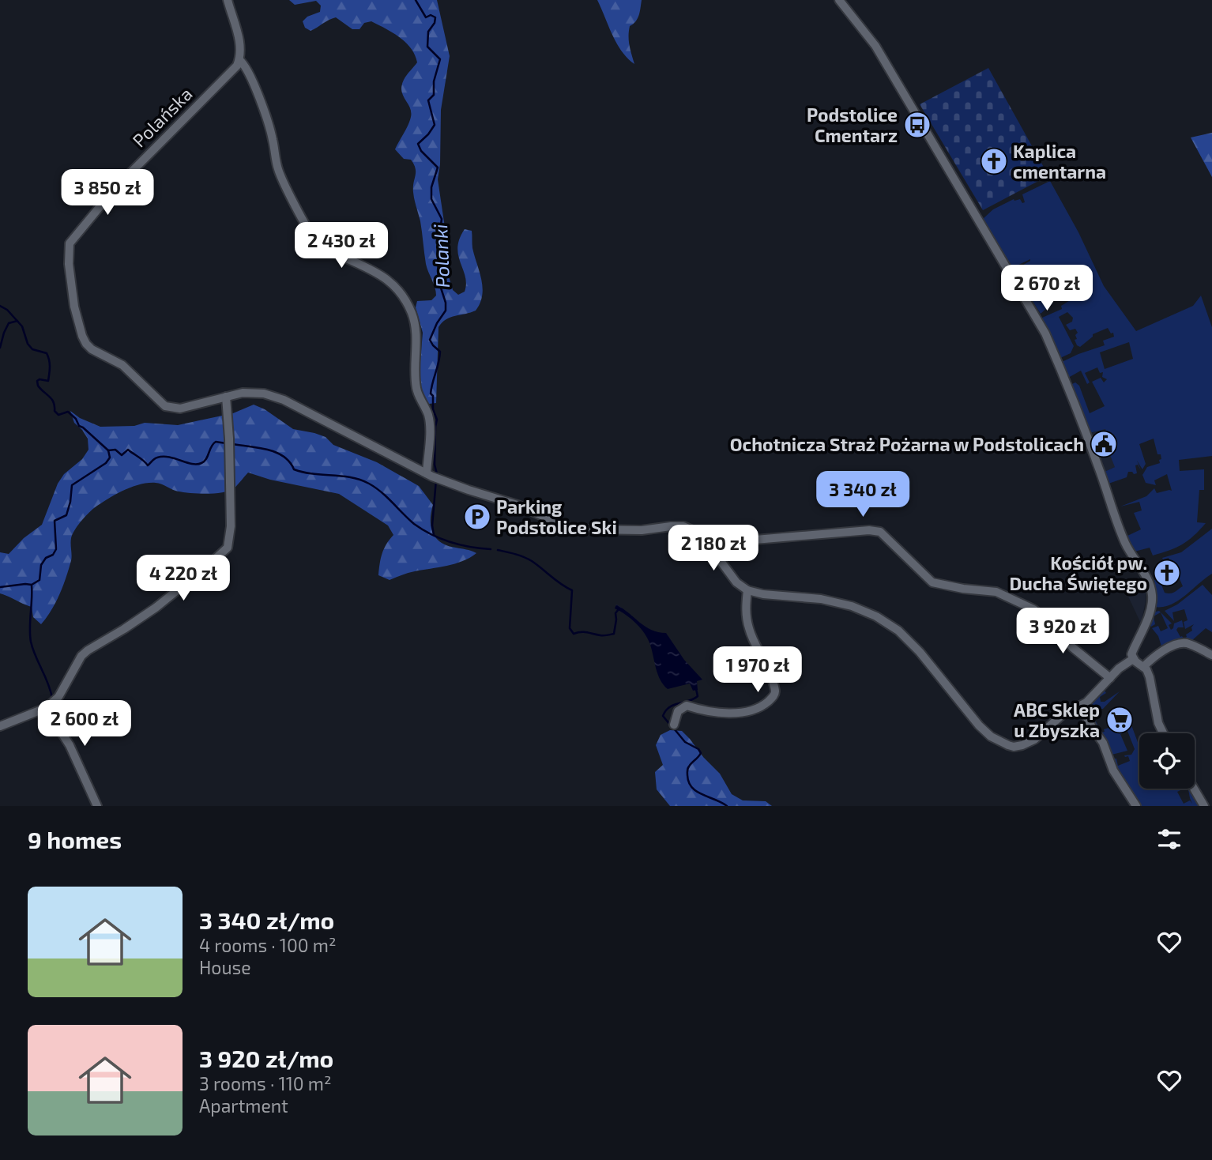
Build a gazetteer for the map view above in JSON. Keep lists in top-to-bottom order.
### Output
{
  "streets": {
    "street": ["Polańska"]
  },
  "water": ["Polanki"],
  "places": {
    "bus stop": ["Podstolice Cmentarz"],
    "church": ["Kaplica cmentarna", "Kościół pw. Ducha Świętego"],
    "public building": ["Ochotnicza Straż Pożarna w Podstolicach"],
    "parking": ["Parking Podstolice Ski"],
    "supermarket": ["ABC Sklep u Zbyszka"]
  },
  "page": {
    "price": [
      "3 850 zł",
      "2 430 zł",
      "2 670 zł",
      "3 340 zł",
      "2 180 zł",
      "4 220 zł",
      "3 920 zł",
      "1 970 zł",
      "2 600 zł"
    ],
    "heading": "9 homes",
    "list": [
      {
        "name": "3 340 zł/mo",
        "note": "4 rooms · 100 m² · House"
      },
      {
        "name": "3 920 zł/mo",
        "note": "3 rooms · 110 m² · Apartment"
      }
    ]
  }
}
